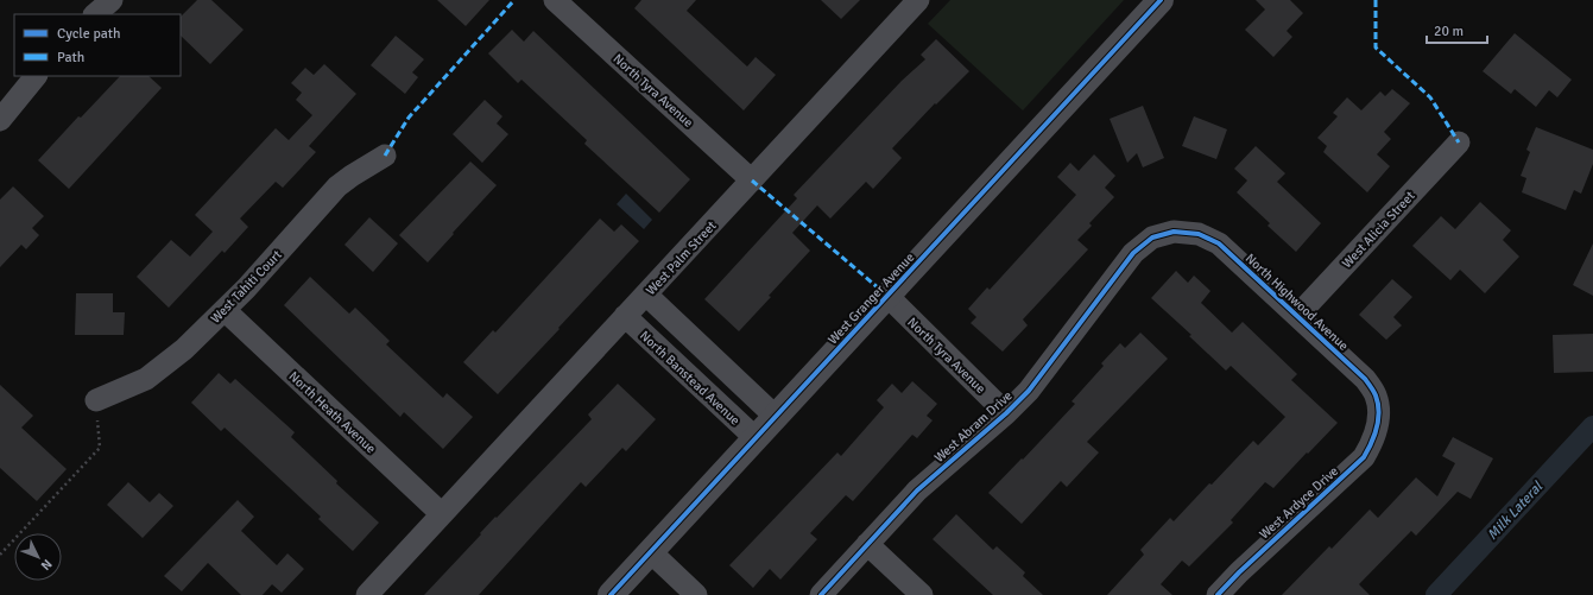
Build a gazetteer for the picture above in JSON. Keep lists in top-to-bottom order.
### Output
{
  "streets": {
    "street": [
      "North Tyra Avenue",
      "West Alicia Street",
      "West Palm Street",
      "West Tahiti Court",
      "West Granger Avenue",
      "North Highwood Avenue",
      "North Banstead Avenue",
      "North Heath Avenue",
      "West Abram Drive",
      "West Ardyce Drive"
    ]
  },
  "crossings": [
    ["North Tyra Avenue", "West Palm Street"],
    ["North Tyra Avenue", "West Granger Avenue"],
    ["North Tyra Avenue", "West Abram Drive"],
    ["West Alicia Street", "North Highwood Avenue"],
    ["West Palm Street", "North Banstead Avenue"],
    ["West Palm Street", "North Heath Avenue"],
    ["West Tahiti Court", "North Heath Avenue"],
    ["West Granger Avenue", "North Banstead Avenue"],
    ["North Highwood Avenue", "West Abram Drive"],
    ["North Highwood Avenue", "West Ardyce Drive"]
  ],
  "water": ["Milk Lateral"],
  "legend": ["Cycle path", "Path"],
  "scale_bar": "20 m",
  "north": "bottom right"
}
